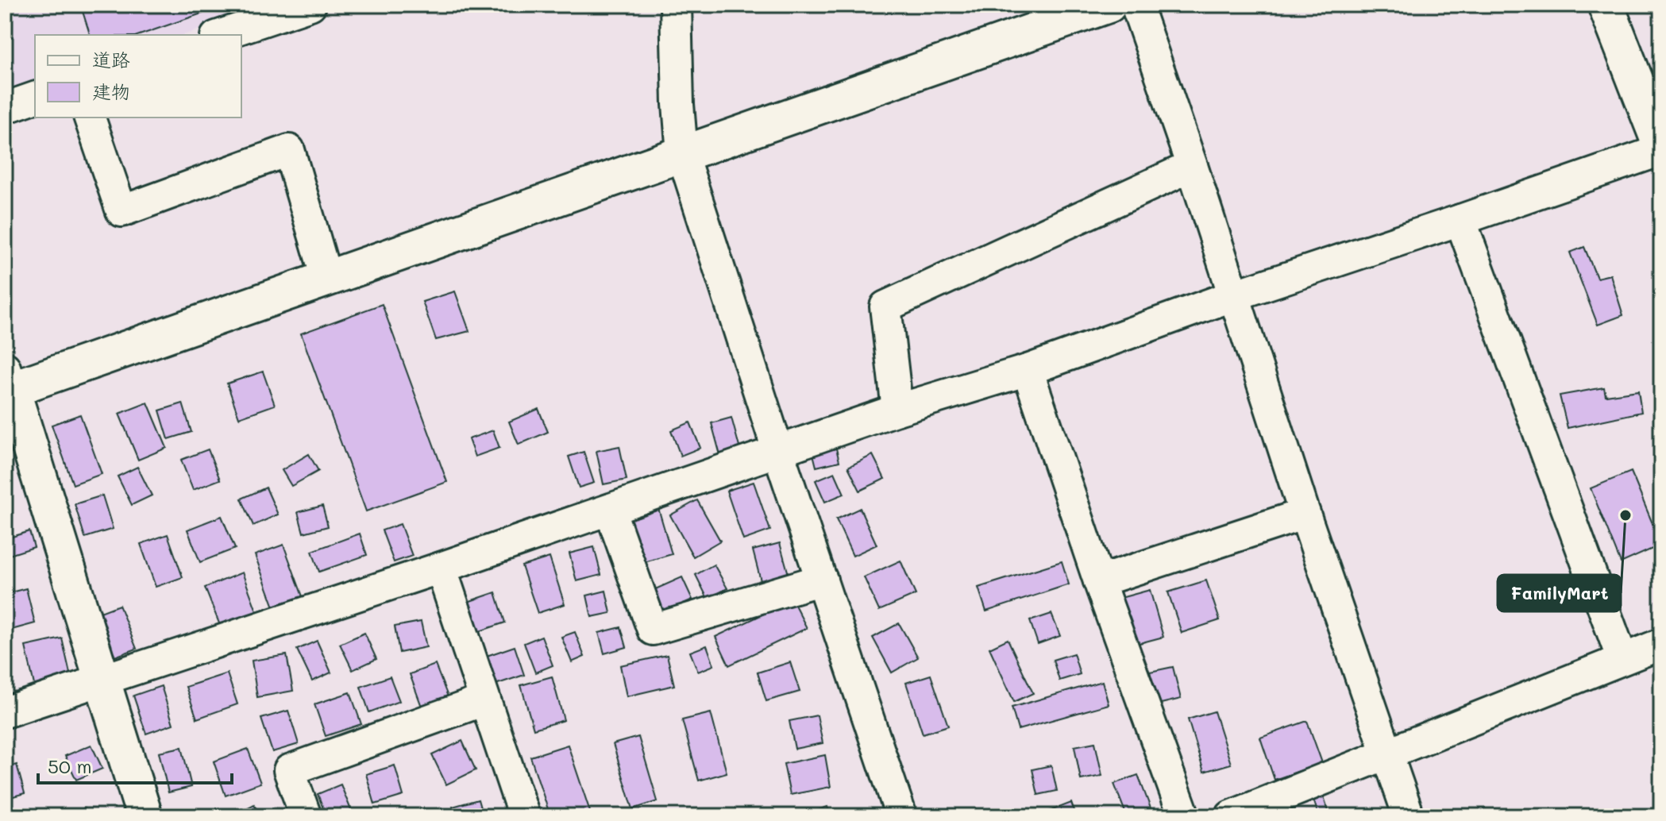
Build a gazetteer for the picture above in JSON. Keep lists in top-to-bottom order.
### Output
{
  "places": ["FamilyMart"],
  "legend": ["道路", "建物"],
  "scale_bar": "50 m"
}
